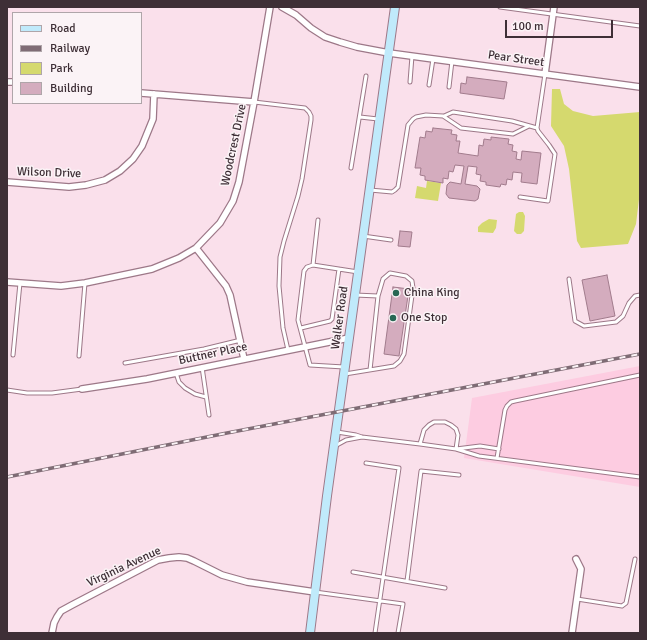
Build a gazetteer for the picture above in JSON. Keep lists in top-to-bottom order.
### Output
{
  "streets": {
    "street": [
      "Pear Street",
      "Woodcrest Drive",
      "Wilson Drive",
      "Walker Road",
      "Buttner Place",
      "Virginia Avenue"
    ]
  },
  "crossings": [
    ["Pear Street", "Walker Road"],
    ["Walker Road", "Buttner Place"],
    ["Walker Road", "Virginia Avenue"]
  ],
  "places": ["China King", "One Stop"],
  "legend": [
    "Road",
    "Railway",
    "Park",
    "Building"
  ],
  "scale_bar": "100 m"
}
